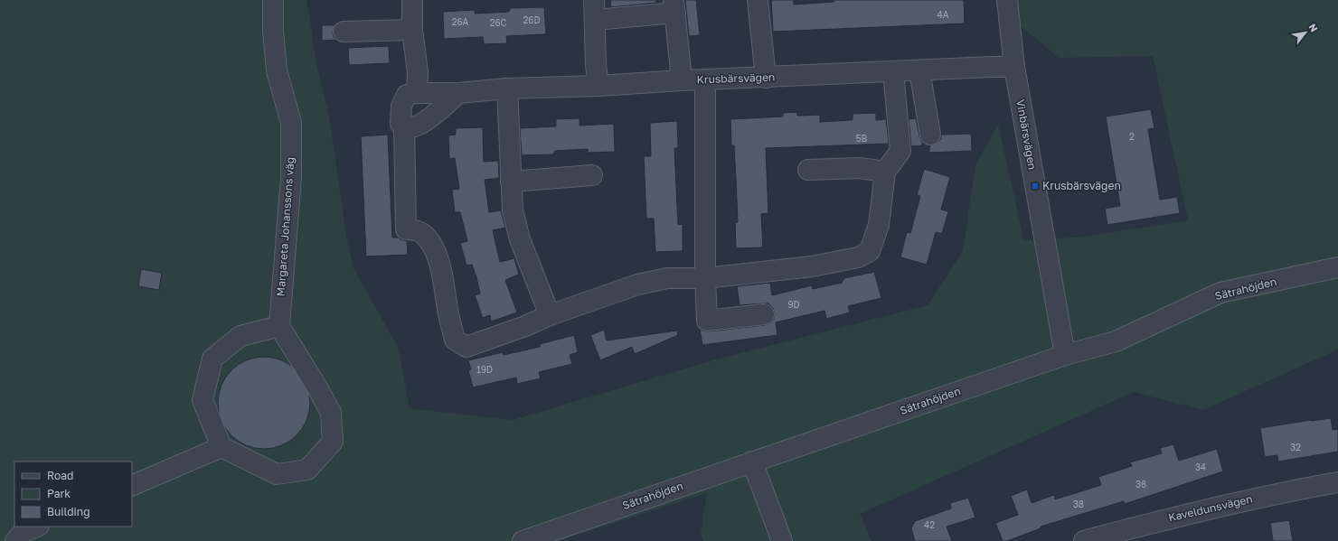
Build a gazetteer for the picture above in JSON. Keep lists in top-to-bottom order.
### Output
{
  "streets": {
    "street": [
      "Krusbärsvägen",
      "Vinbärsvägen",
      "Margareta Johanssons väg",
      "Sätrahöjden",
      "Kaveldunsvägen"
    ]
  },
  "crossings": [
    ["Krusbärsvägen", "Vinbärsvägen"],
    ["Vinbärsvägen", "Sätrahöjden"]
  ],
  "places": {
    "transit": ["Krusbärsvägen"]
  },
  "house_numbers": [
    "4A",
    "26D",
    "26A",
    "26C",
    "2",
    "5B",
    "9D",
    "19D",
    "32",
    "34",
    "36",
    "38",
    "42"
  ],
  "legend": ["Road", "Park", "Building"],
  "north": "top right"
}
